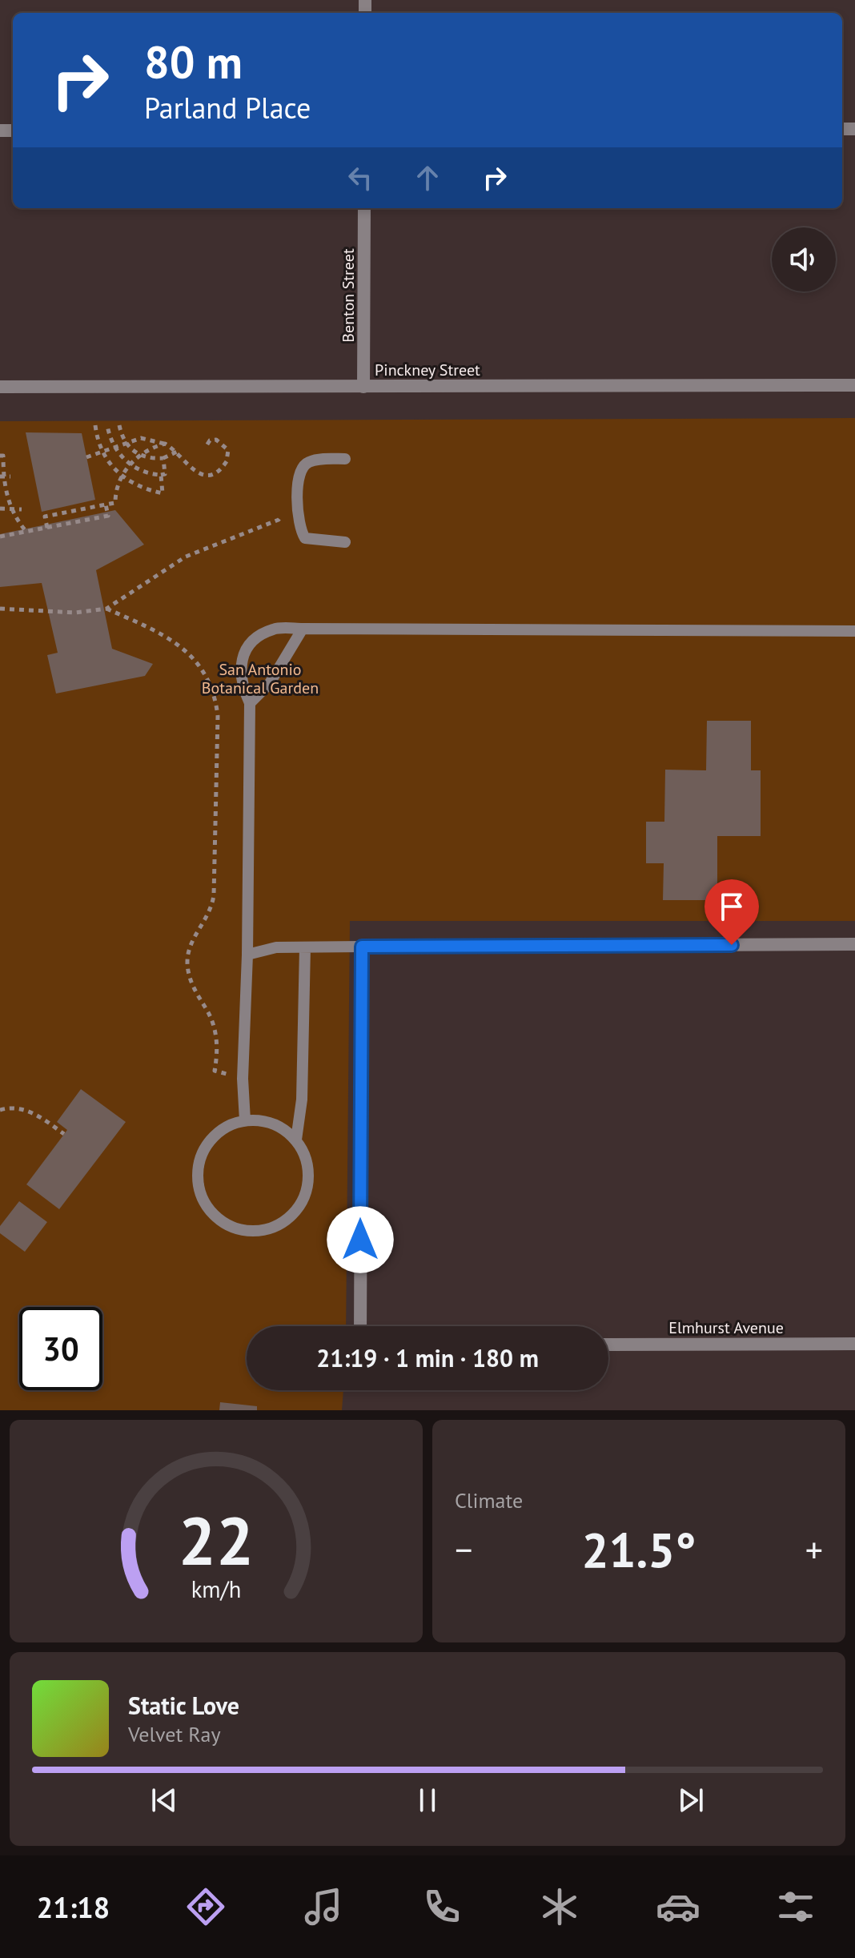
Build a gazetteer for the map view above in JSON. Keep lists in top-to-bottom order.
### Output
{
  "streets": {
    "street": ["Benton Street", "Pinckney Street", "Elmhurst Avenue"]
  },
  "crossings": [
    ["Benton Street", "Pinckney Street"]
  ],
  "parks": ["San Antonio Botanical Garden"],
  "page": {
    "turn": ["80 m", "Parland Place"],
    "limit": "30",
    "trip": "21:19 · 1 min · 180 m",
    "tile": "Climate",
    "heat": ["−", "21.5°", "+"],
    "song": ["Static Love", "Velvet Ray"],
    "tabs": "21:18",
    "gauge": ["22", "km/h"]
  }
}
